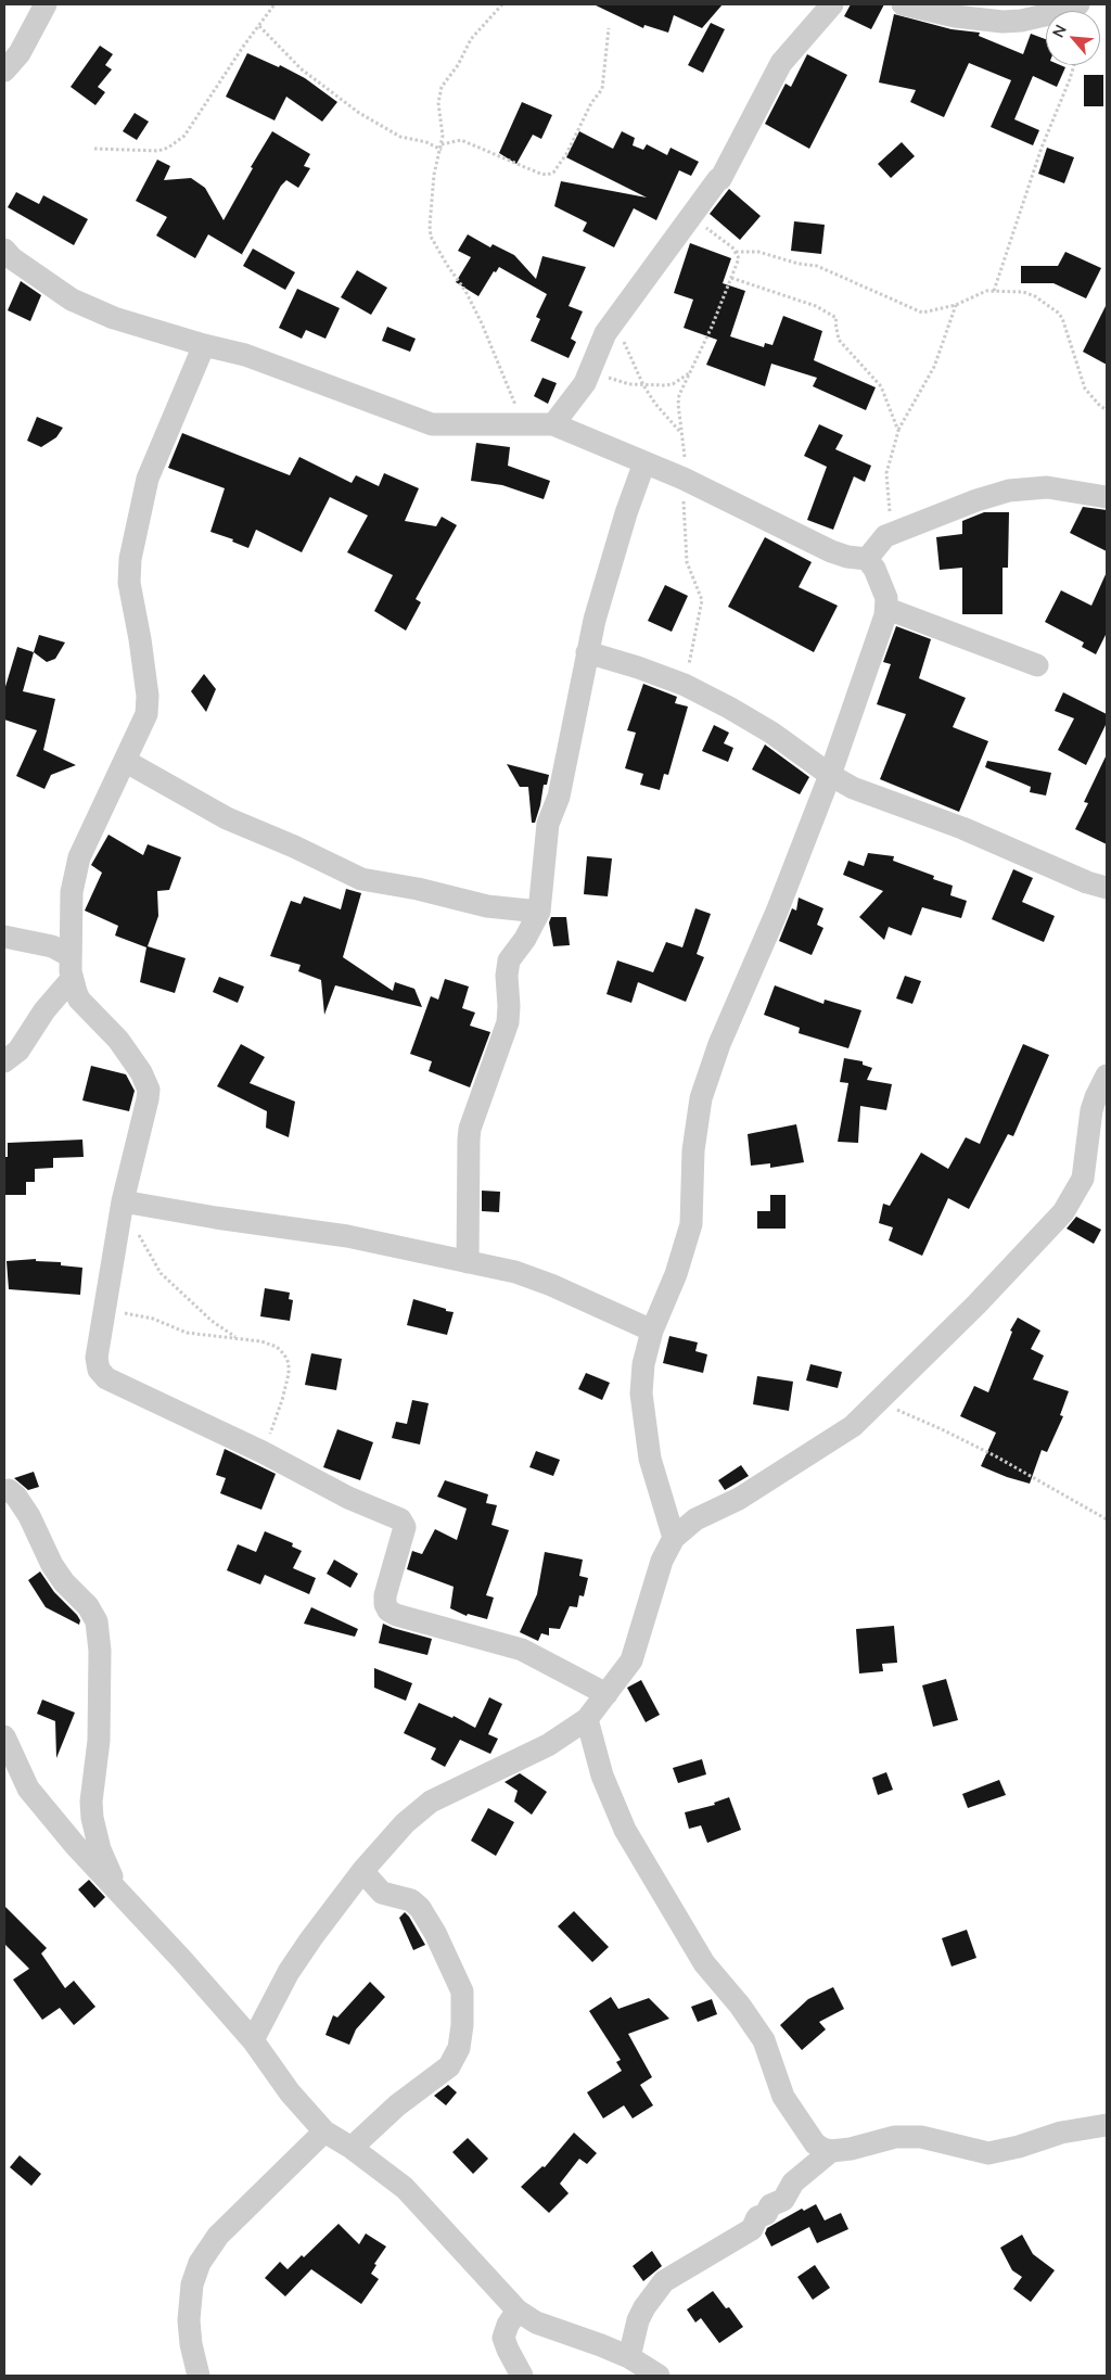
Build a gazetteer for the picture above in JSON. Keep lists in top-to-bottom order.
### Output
{
  "north": "top left"
}
